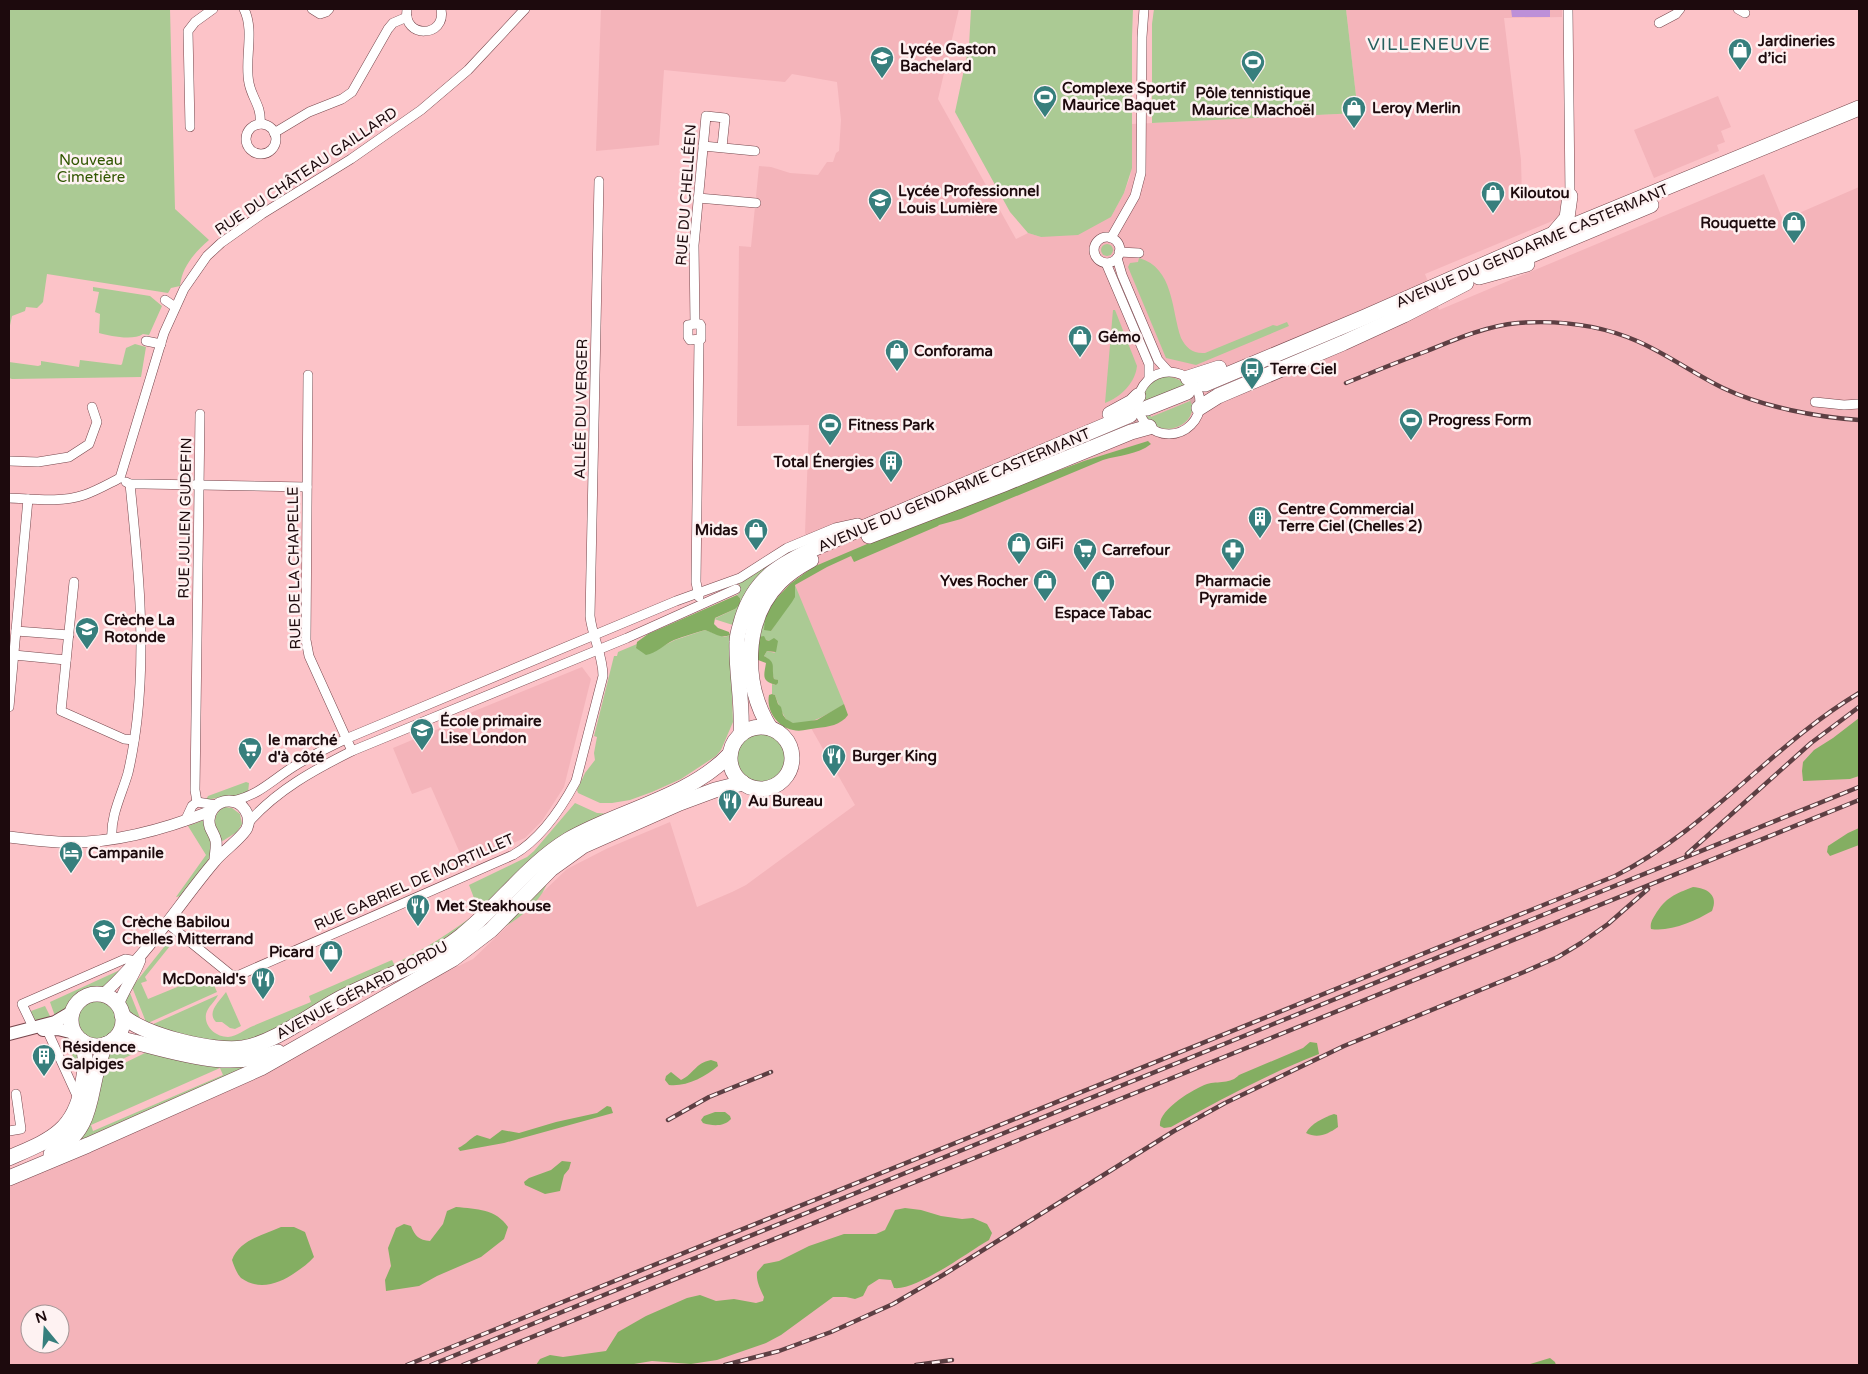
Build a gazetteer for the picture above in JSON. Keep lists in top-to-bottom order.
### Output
{
  "streets": {
    "main road": ["AVENUE DU GENDARME CASTERMANT", "AVENUE GÉRARD BORDU"],
    "street": [
      "RUE DU CHÂTEAU GAILLARD",
      "RUE DU CHELLÉEN",
      "ALLÉE DU VERGER",
      "RUE JULIEN GUDEFIN",
      "RUE DE LA CHAPELLE",
      "RUE GABRIEL DE MORTILLET"
    ]
  },
  "crossings": [
    ["RUE DU CHELLÉEN", "AVENUE DU GENDARME CASTERMANT"],
    ["AVENUE DU GENDARME CASTERMANT", "ALLÉE DU VERGER"],
    ["AVENUE DU GENDARME CASTERMANT", "RUE DE LA CHAPELLE"],
    ["AVENUE DU GENDARME CASTERMANT", "RUE GABRIEL DE MORTILLET"],
    ["AVENUE DU GENDARME CASTERMANT", "AVENUE GÉRARD BORDU"],
    ["ALLÉE DU VERGER", "RUE GABRIEL DE MORTILLET"]
  ],
  "districts": ["VILLENEUVE"],
  "parks": ["Nouveau Cimetière"],
  "places": {
    "shop": [
      "Jardineries d’ici",
      "Leroy Merlin",
      "Kiloutou",
      "Rouquette",
      "Gémo",
      "Conforama",
      "Midas",
      "GiFi",
      "Yves Rocher",
      "Espace Tabac",
      "Picard"
    ],
    "school or university": [
      "Lycée Gaston Bachelard",
      "Lycée Professionnel Louis Lumière",
      "Crèche La Rotonde",
      "École primaire Lise London",
      "Crèche Babilou Chelles Mitterrand"
    ],
    "sports": [
      "Pôle tennistique Maurice Machoël",
      "Complexe Sportif Maurice Baquet",
      "Progress Form",
      "Fitness Park"
    ],
    "bus stop": ["Terre Ciel"],
    "building": ["Total Énergies", "Centre Commercial Terre Ciel (Chelles 2)", "Résidence Galpiges"],
    "supermarket": ["Carrefour", "le marché d'à côté"],
    "pharmacy": ["Pharmacie Pyramide"],
    "restaurant": [
      "Burger King",
      "Au Bureau",
      "Met Steakhouse",
      "McDonald's"
    ],
    "hotel": ["Campanile"]
  },
  "north": "top"
}
